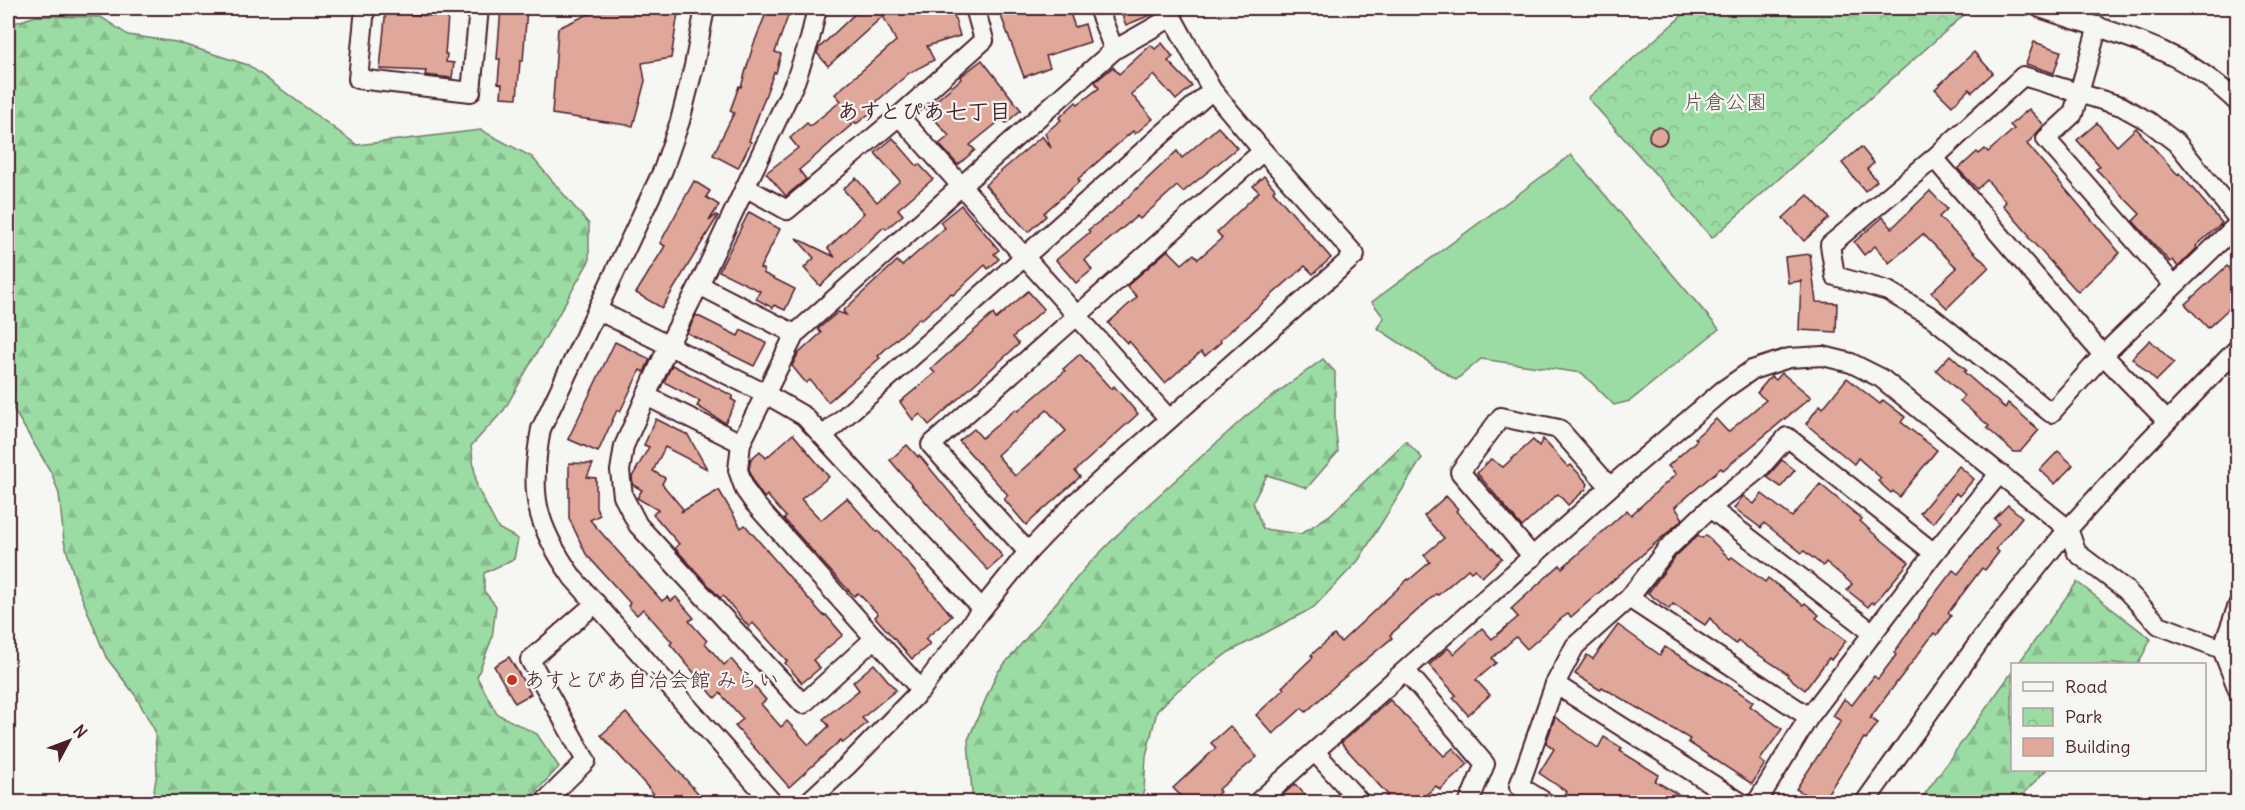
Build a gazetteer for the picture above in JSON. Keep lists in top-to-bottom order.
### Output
{
  "districts": ["あすとぴあ七丁目"],
  "parks": ["片倉公園"],
  "places": ["あすとぴあ自治会館 みらい"],
  "legend": ["Road", "Park", "Building"],
  "north": "top right"
}
